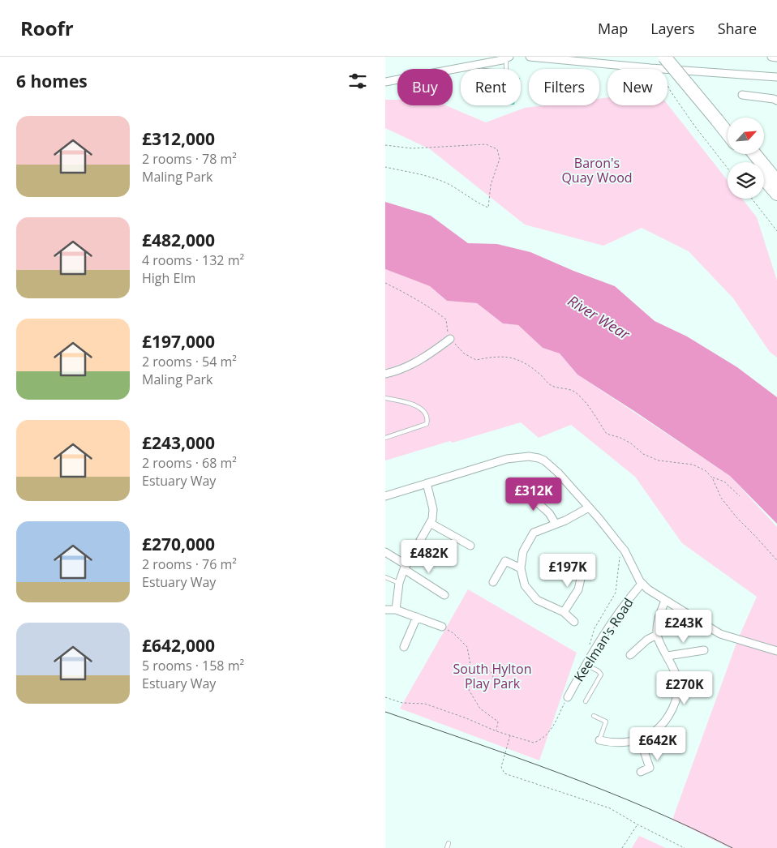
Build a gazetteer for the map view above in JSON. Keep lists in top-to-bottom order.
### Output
{
  "streets": {
    "street": ["Keelman's Road"]
  },
  "water": ["River Wear"],
  "parks": ["Baron's Quay Wood", "South Hylton Play Park"],
  "north": "top right",
  "page": {
    "header": "Roofr",
    "nav": ["Map", "Layers", "Share"],
    "heading": "6 homes",
    "chip": [
      "Buy",
      "Rent",
      "Filters",
      "New"
    ],
    "list": [
      {
        "name": "£312,000",
        "note": "2 rooms · 78 m² · Maling Park"
      },
      {
        "name": "£482,000",
        "note": "4 rooms · 132 m² · High Elm"
      },
      {
        "name": "£197,000",
        "note": "2 rooms · 54 m² · Maling Park"
      },
      {
        "name": "£243,000",
        "note": "2 rooms · 68 m² · Estuary Way"
      },
      {
        "name": "£270,000",
        "note": "2 rooms · 76 m² · Estuary Way"
      },
      {
        "name": "£642,000",
        "note": "5 rooms · 158 m² · Estuary Way"
      }
    ],
    "price": [
      "£312K",
      "£482K",
      "£197K",
      "£243K",
      "£270K",
      "£642K"
    ]
  }
}
